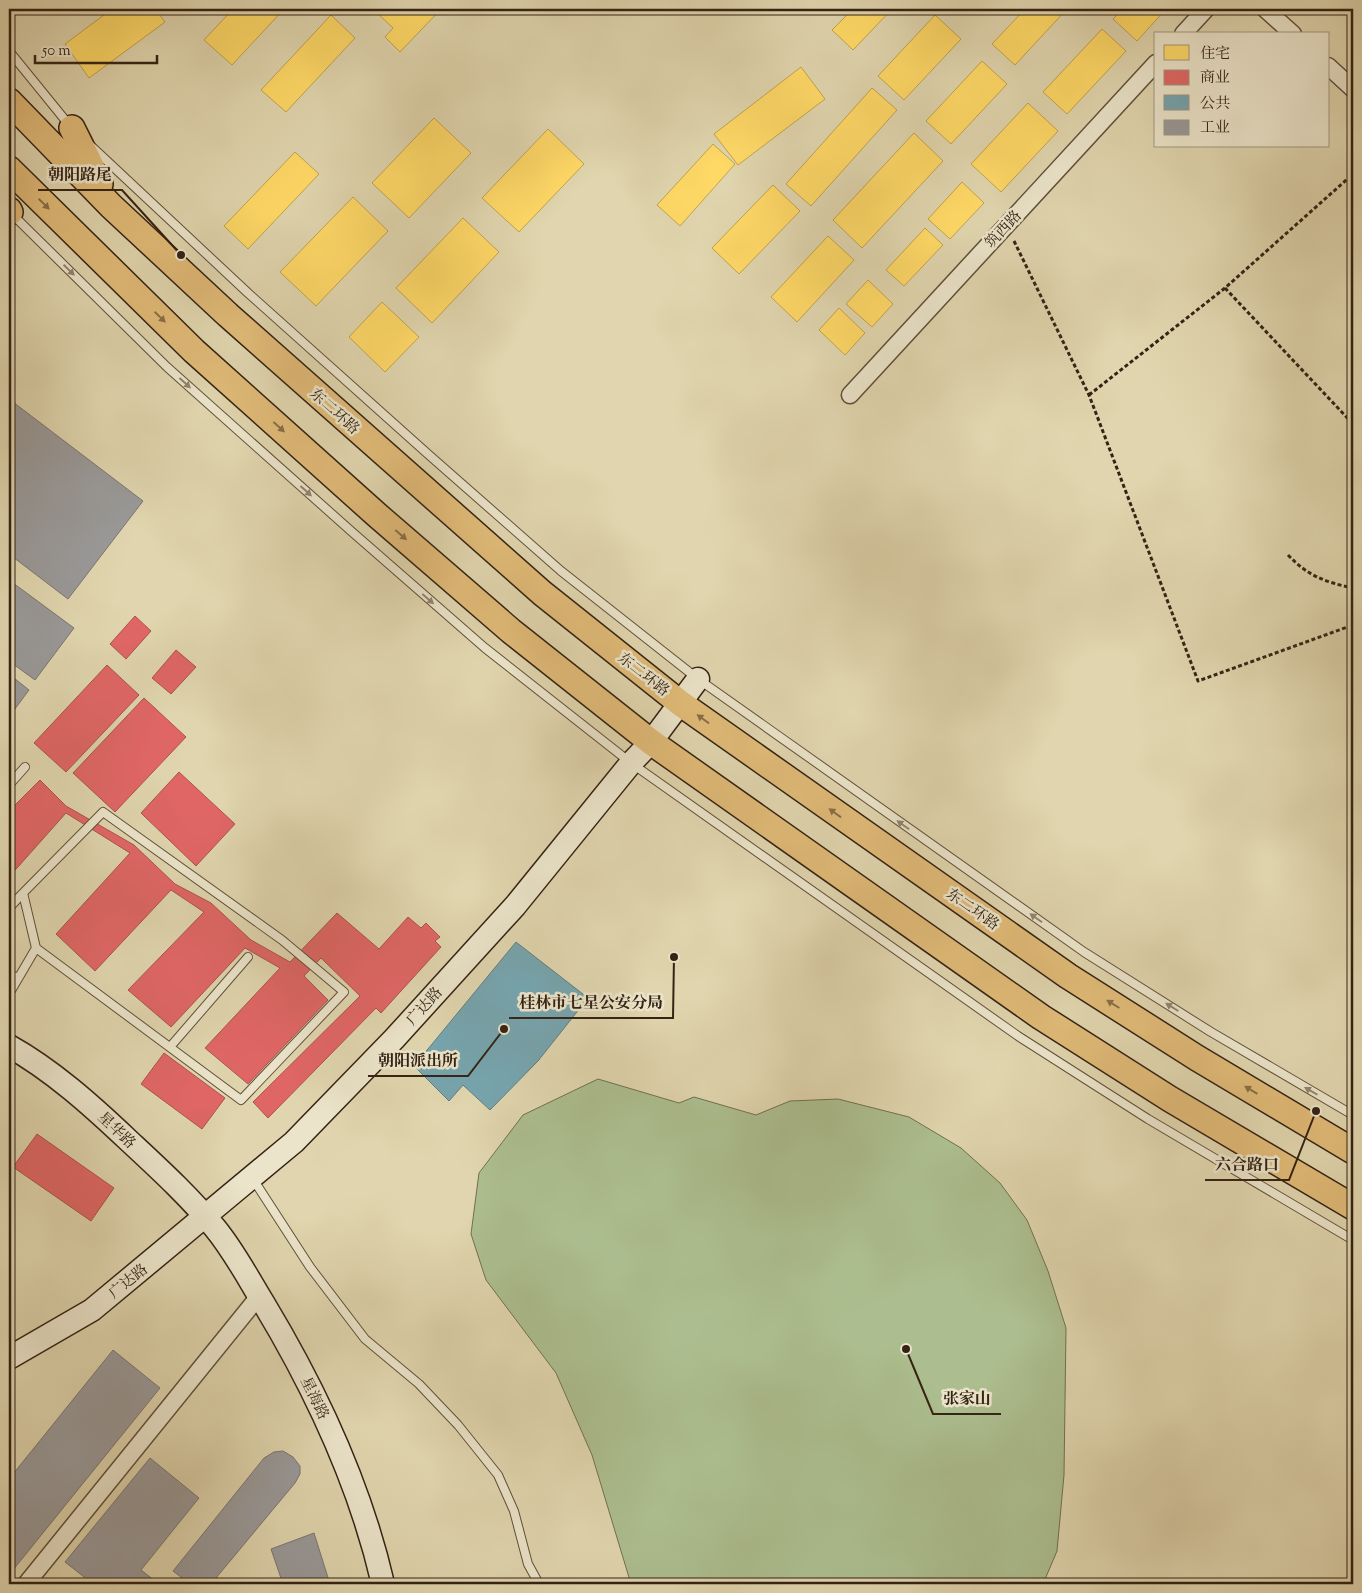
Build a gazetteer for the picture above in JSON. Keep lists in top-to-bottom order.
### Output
{
  "streets": {
    "main road": ["东二环路"],
    "street": [
      "筑西路",
      "广达路",
      "星华路",
      "星海路"
    ]
  },
  "crossings": [
    ["东二环路", "广达路"],
    ["广达路", "星华路"],
    ["广达路", "星海路"],
    ["星华路", "星海路"]
  ],
  "places": [
    "朝阳路尾",
    "桂林市七星公安分局",
    "朝阳派出所",
    "六合路口",
    "张家山"
  ],
  "legend": [
    "住宅",
    "商业",
    "公共",
    "工业"
  ],
  "scale_bar": "50 m"
}
